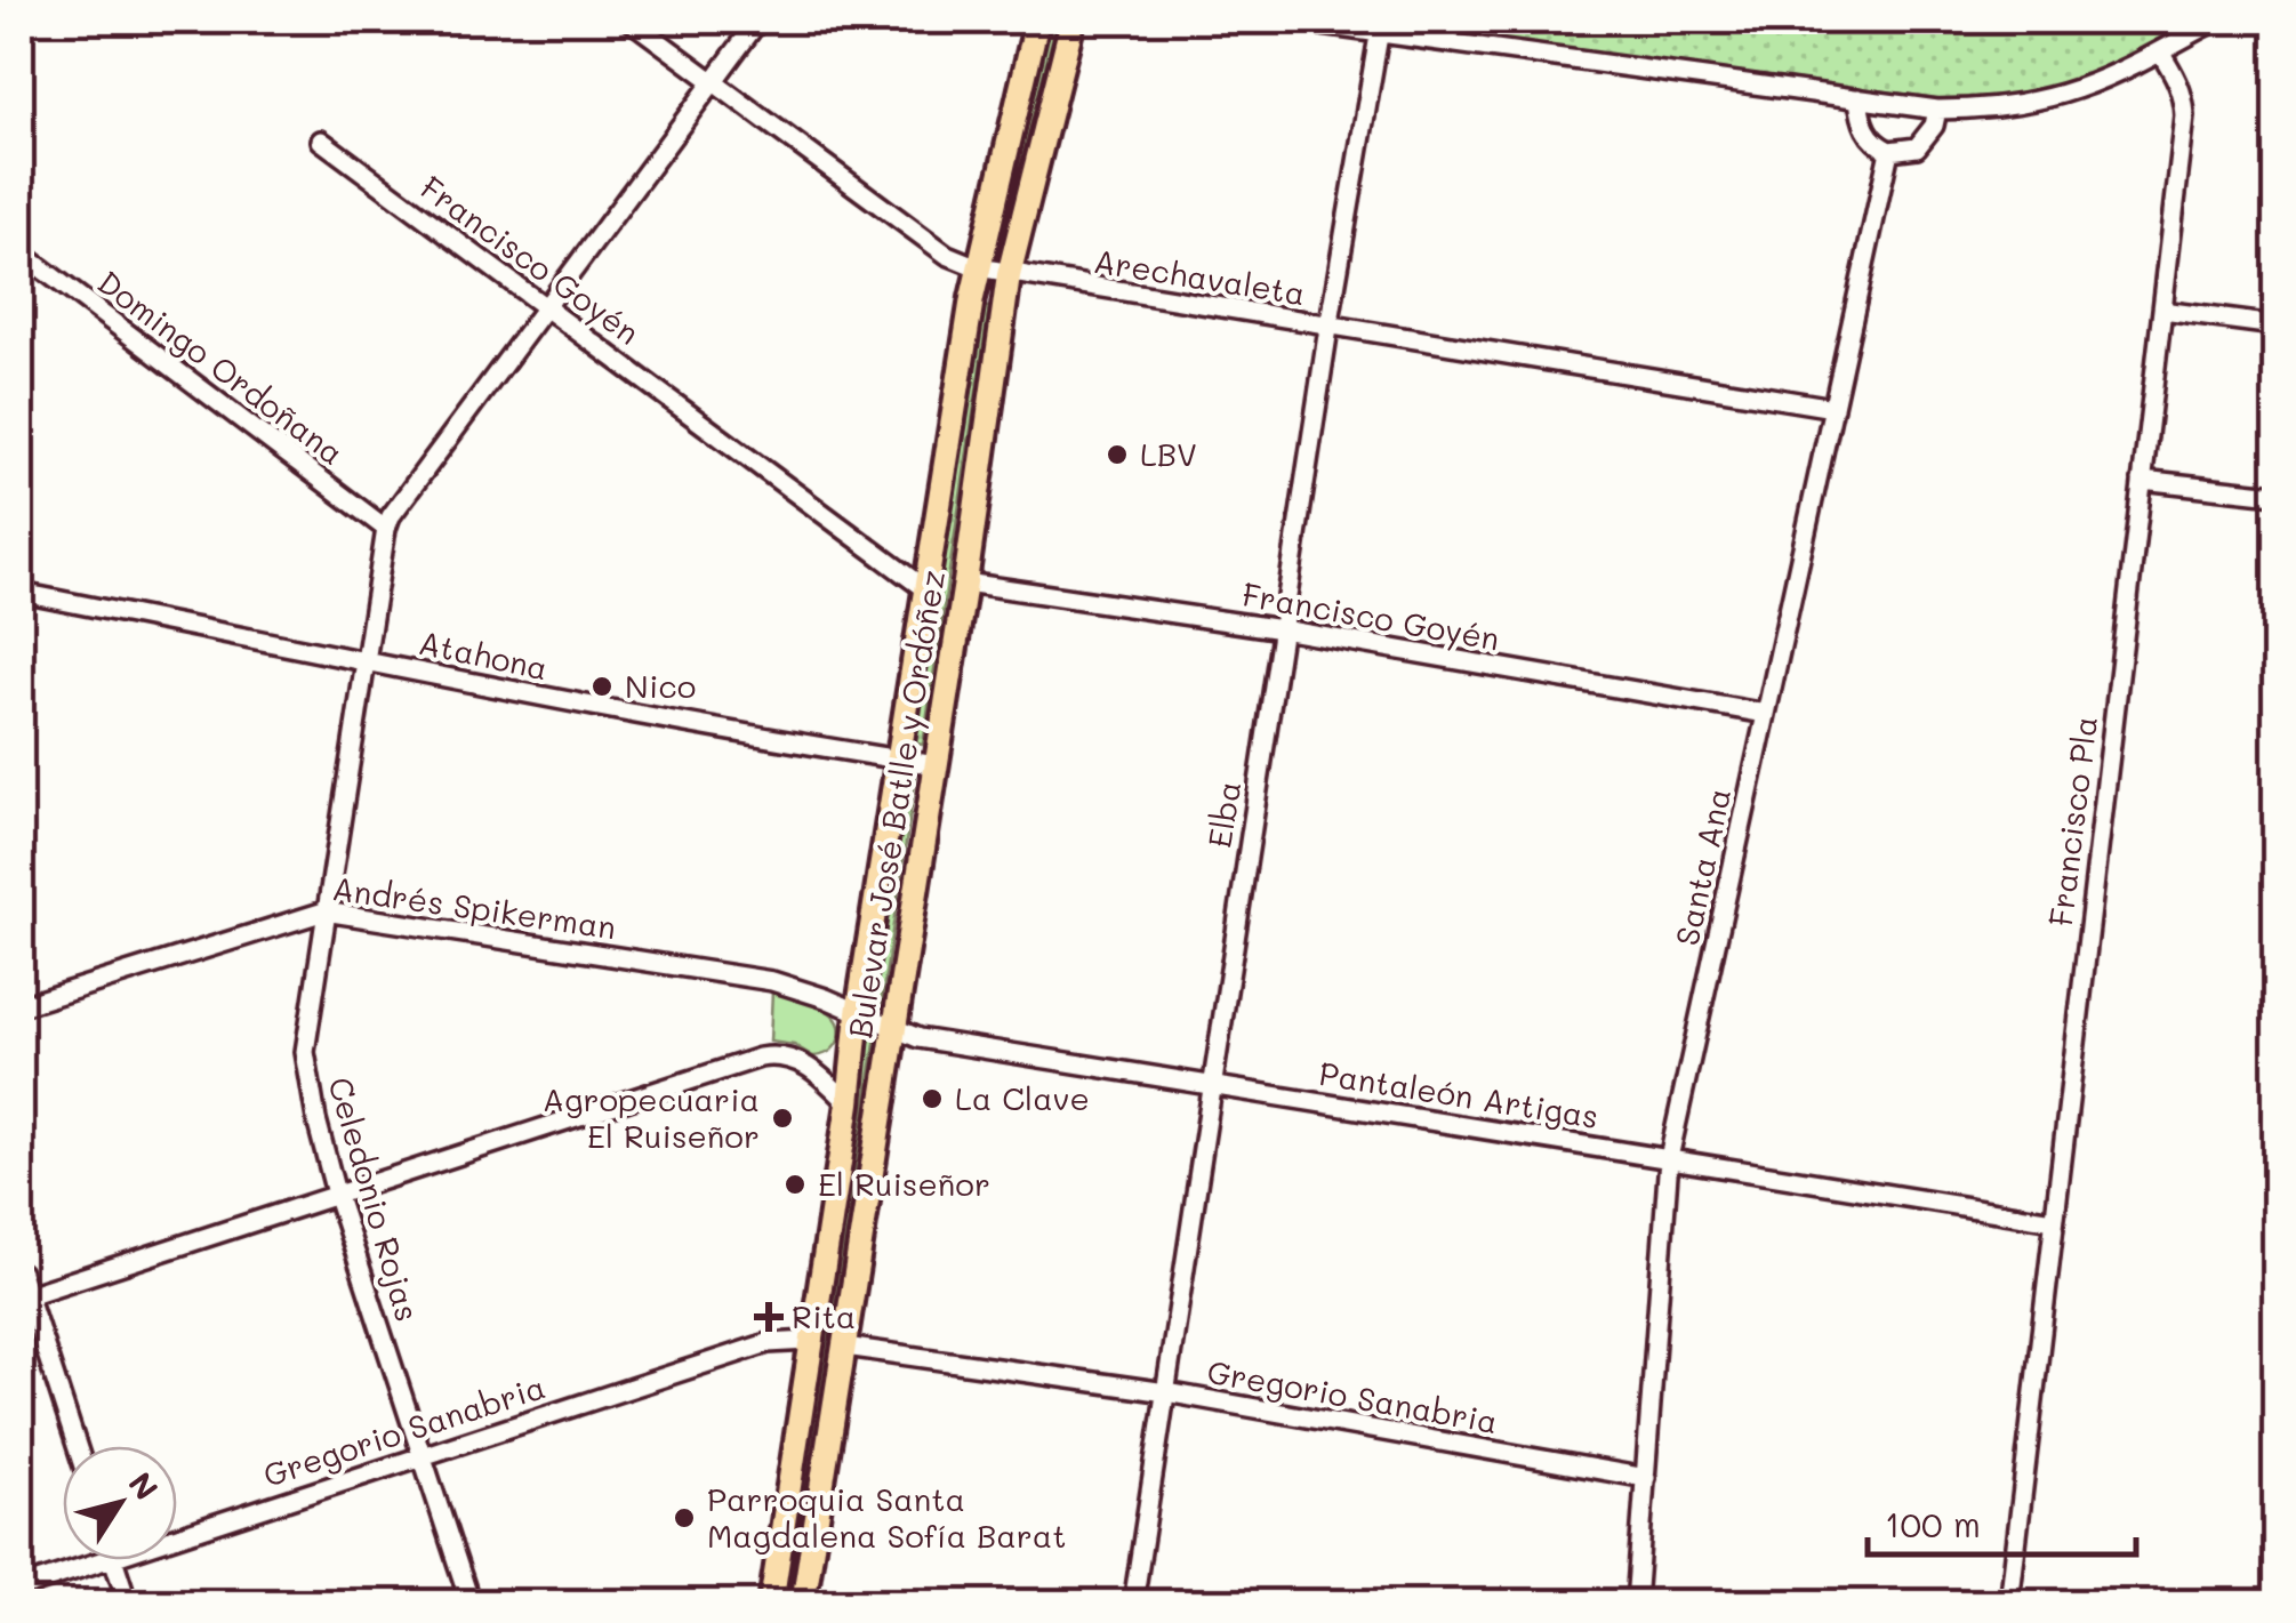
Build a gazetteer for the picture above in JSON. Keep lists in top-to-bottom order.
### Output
{
  "streets": {
    "main road": ["Bulevar José Batlle y Ordóñez"],
    "street": [
      "Francisco Goyén",
      "Arechavaleta",
      "Domingo Ordoñana",
      "Atahona",
      "Elba",
      "Francisco Pla",
      "Santa Ana",
      "Andrés Spikerman",
      "Pantaleón Artigas",
      "Celedonio Rojas",
      "Gregorio Sanabria"
    ]
  },
  "crossings": [
    ["Francisco Goyén", "Bulevar José Batlle y Ordóñez"],
    ["Francisco Goyén", "Elba"],
    ["Francisco Goyén", "Santa Ana"],
    ["Arechavaleta", "Bulevar José Batlle y Ordóñez"],
    ["Arechavaleta", "Elba"],
    ["Arechavaleta", "Santa Ana"],
    ["Domingo Ordoñana", "Celedonio Rojas"],
    ["Atahona", "Bulevar José Batlle y Ordóñez"],
    ["Atahona", "Celedonio Rojas"],
    ["Bulevar José Batlle y Ordóñez", "Andrés Spikerman"],
    ["Bulevar José Batlle y Ordóñez", "Pantaleón Artigas"],
    ["Bulevar José Batlle y Ordóñez", "Gregorio Sanabria"],
    ["Elba", "Pantaleón Artigas"],
    ["Elba", "Gregorio Sanabria"],
    ["Francisco Pla", "Pantaleón Artigas"],
    ["Santa Ana", "Pantaleón Artigas"],
    ["Santa Ana", "Gregorio Sanabria"],
    ["Andrés Spikerman", "Pantaleón Artigas"],
    ["Andrés Spikerman", "Celedonio Rojas"],
    ["Celedonio Rojas", "Gregorio Sanabria"]
  ],
  "places": {
    "other": [
      "LBV",
      "Nico",
      "La Clave",
      "Agropecuaria El Ruiseñor",
      "El Ruiseñor",
      "Parroquia Santa Magdalena Sofía Barat"
    ],
    "health": ["Rita"]
  },
  "scale_bar": "100 m",
  "north": "top right"
}
